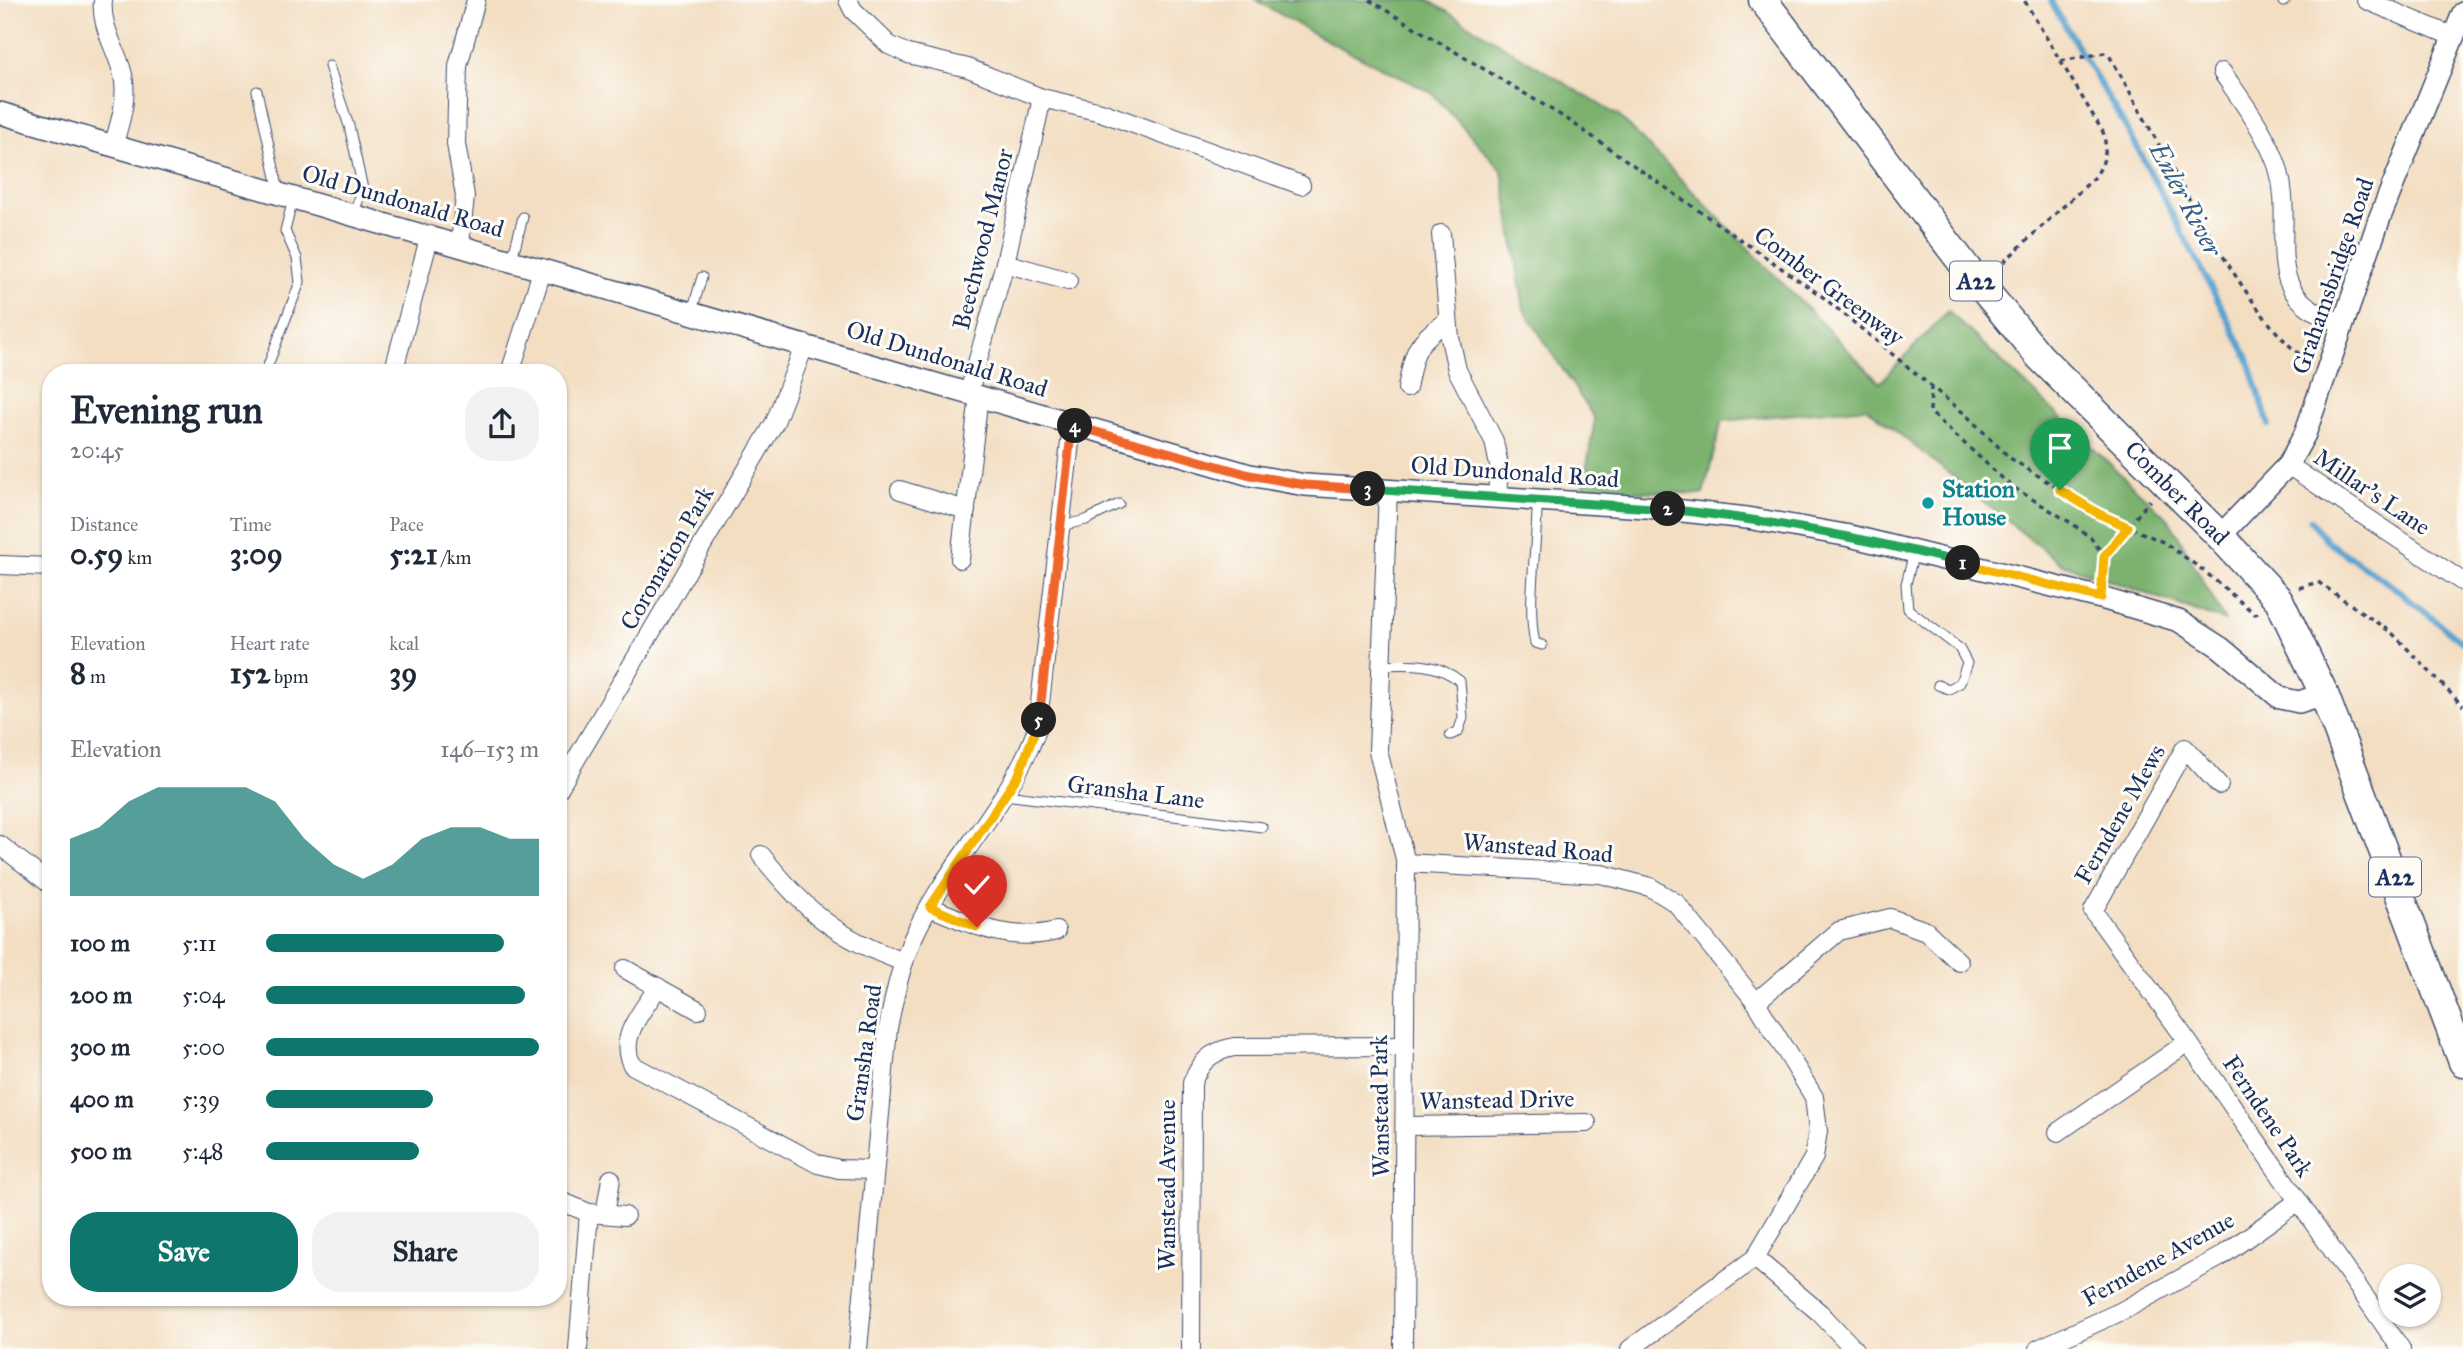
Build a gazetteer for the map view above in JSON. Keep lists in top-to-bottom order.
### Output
{
  "streets": {
    "highway": ["A22", "Comber Road"],
    "street": [
      "Old Dundonald Road",
      "Beechwood Manor",
      "Grahamsbridge Road",
      "Millar's Lane",
      "Coronation Park",
      "Ferndene Mews",
      "Wanstead Road",
      "Gransha Road",
      "Wanstead Drive",
      "Wanstead Park",
      "Ferndene Park",
      "Wanstead Avenue",
      "Ferndene Avenue"
    ],
    "lane": ["Gransha Lane"],
    "path": ["Comber Greenway"]
  },
  "crossings": [
    ["Old Dundonald Road", "Beechwood Manor"],
    ["Old Dundonald Road", "Comber Road"],
    ["Old Dundonald Road", "Coronation Park"],
    ["Old Dundonald Road", "Gransha Road"],
    ["Grahamsbridge Road", "Millar's Lane"],
    ["Grahamsbridge Road", "Comber Road"],
    ["Gransha Lane", "Gransha Road"],
    ["Ferndene Mews", "Ferndene Park"],
    ["Wanstead Road", "Wanstead Park"],
    ["Wanstead Drive", "Wanstead Park"],
    ["Wanstead Park", "Wanstead Avenue"],
    ["Ferndene Park", "Ferndene Avenue"]
  ],
  "water": ["Enler River"],
  "places": ["Station House"],
  "page": {
    "heading": ["Evening run", "20:45"],
    "pins": [
      "4",
      "3",
      "2",
      "1",
      "5"
    ],
    "stats": [
      ["Distance", "0.59 km"],
      ["Time", "3:09"],
      ["Pace", "5:21 /km"],
      ["Elevation", "8 m"],
      ["Heart rate", "152 bpm"],
      ["kcal", "39"]
    ],
    "chart": ["Elevation", "146–153 m"],
    "list": [
      {
        "name": "100 m",
        "note": "5:11"
      },
      {
        "name": "200 m",
        "note": "5:04"
      },
      {
        "name": "300 m",
        "note": "5:00"
      },
      {
        "name": "400 m",
        "note": "5:39"
      },
      {
        "name": "500 m",
        "note": "5:48"
      }
    ],
    "buttons": ["Save", "Share"]
  }
}
